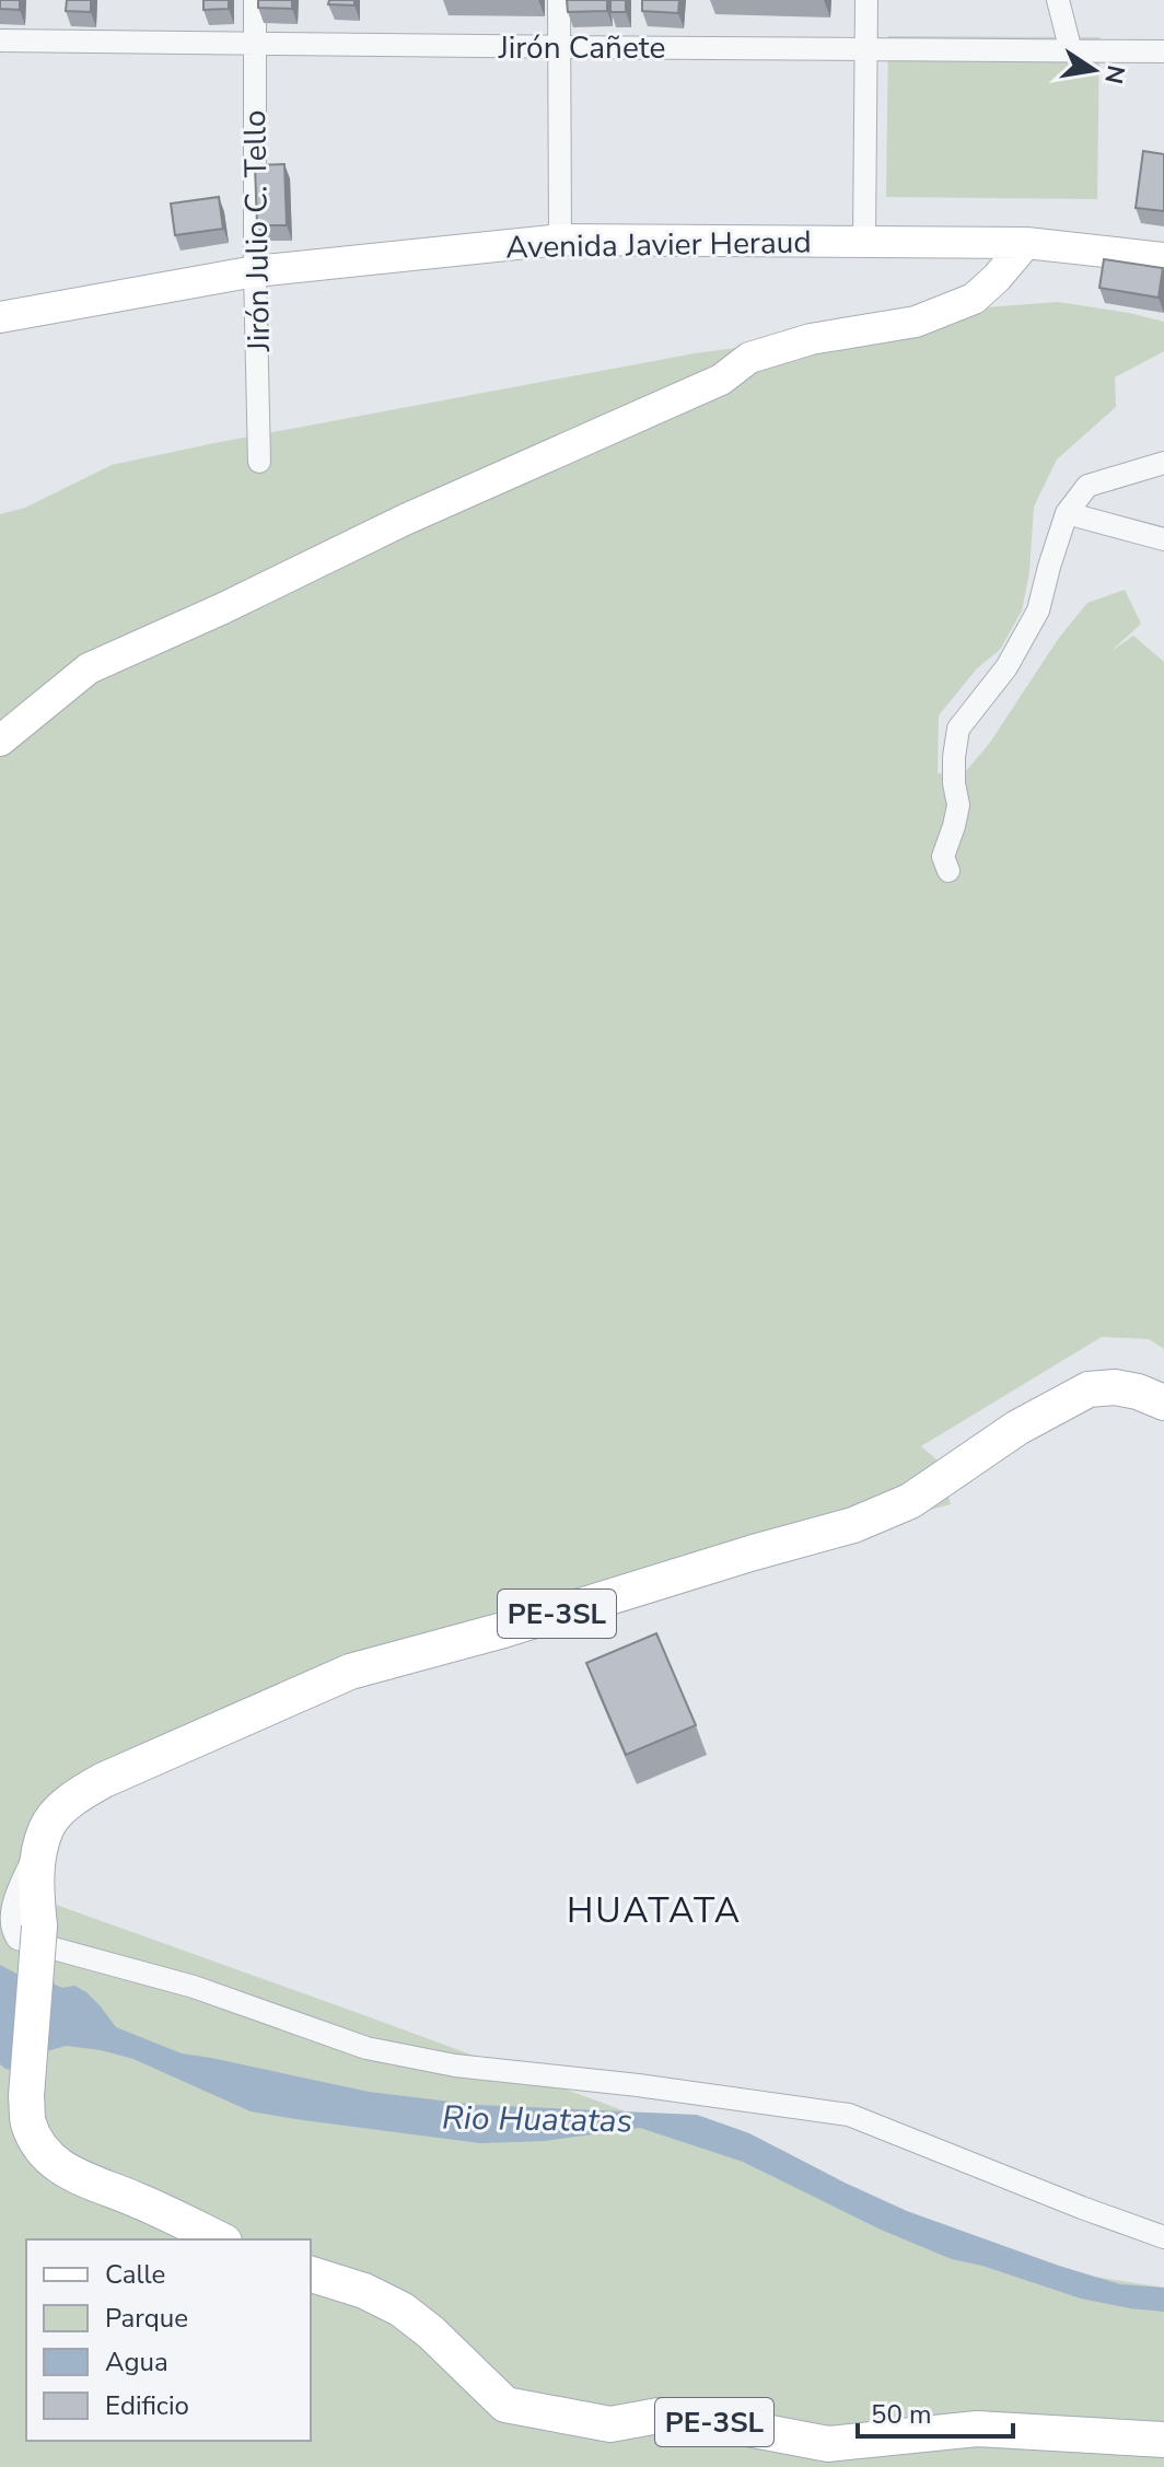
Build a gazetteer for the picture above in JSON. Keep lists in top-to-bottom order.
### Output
{
  "streets": {
    "main road": ["Avenida Javier Heraud", "PE-3SL"],
    "street": ["Jirón Cañete", "Jirón Julio C. Tello"]
  },
  "crossings": [
    ["Jirón Cañete", "Jirón Julio C. Tello"],
    ["Jirón Julio C. Tello", "Avenida Javier Heraud"]
  ],
  "districts": ["HUATATA"],
  "water": ["Rio Huatatas"],
  "legend": [
    "Calle",
    "Parque",
    "Agua",
    "Edificio"
  ],
  "scale_bar": "50 m",
  "north": "right"
}
